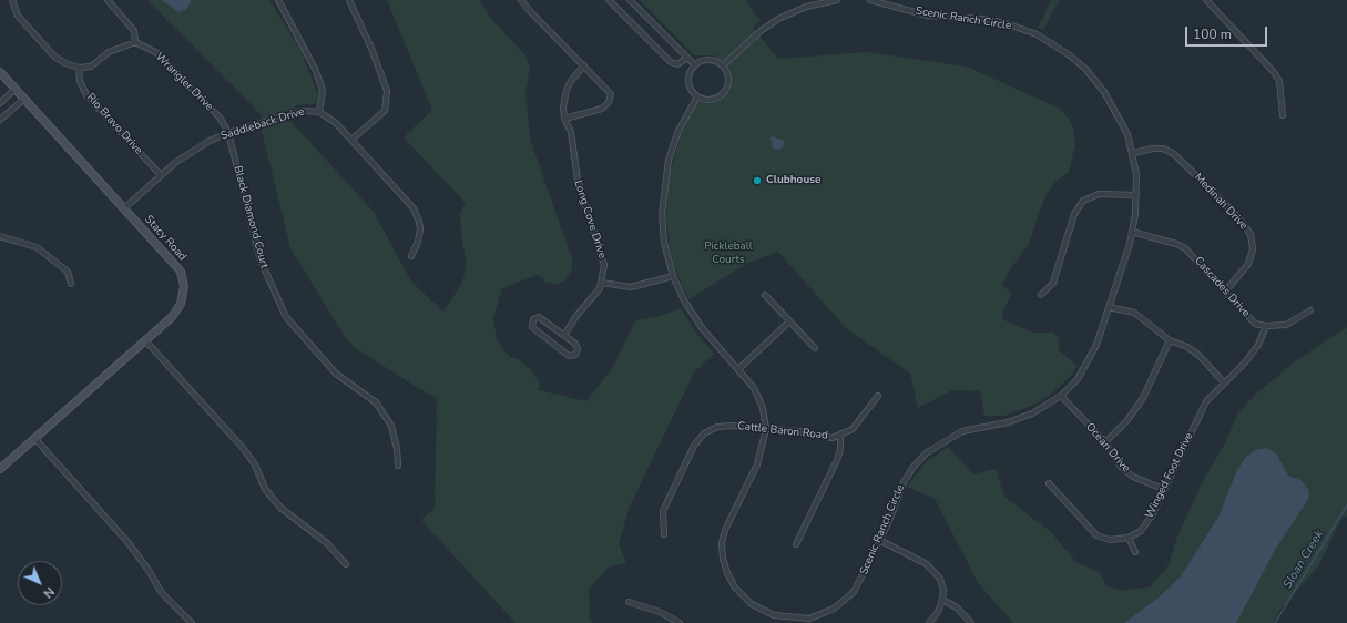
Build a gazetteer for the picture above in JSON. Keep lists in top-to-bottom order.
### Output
{
  "streets": {
    "main road": ["Stacy Road"],
    "street": [
      "Scenic Ranch Circle",
      "Wrangler Drive",
      "Rio Bravo Drive",
      "Saddleback Drive",
      "Medinah Drive",
      "Black Diamond Court",
      "Long Cove Drive",
      "Cascades Drive",
      "Cattle Baron Road",
      "Ocean Drive",
      "Winged Foot Drive"
    ]
  },
  "crossings": [
    ["Scenic Ranch Circle", "Medinah Drive"],
    ["Scenic Ranch Circle", "Cascades Drive"],
    ["Scenic Ranch Circle", "Cattle Baron Road"],
    ["Scenic Ranch Circle", "Ocean Drive"],
    ["Wrangler Drive", "Saddleback Drive"],
    ["Wrangler Drive", "Black Diamond Court"],
    ["Rio Bravo Drive", "Saddleback Drive"],
    ["Saddleback Drive", "Black Diamond Court"],
    ["Saddleback Drive", "Stacy Road"],
    ["Medinah Drive", "Cascades Drive"],
    ["Cascades Drive", "Winged Foot Drive"],
    ["Ocean Drive", "Winged Foot Drive"]
  ],
  "water": ["Sloan Creek"],
  "parks": ["Pickleball Courts"],
  "places": ["Clubhouse"],
  "scale_bar": "100 m",
  "north": "bottom right"
}
